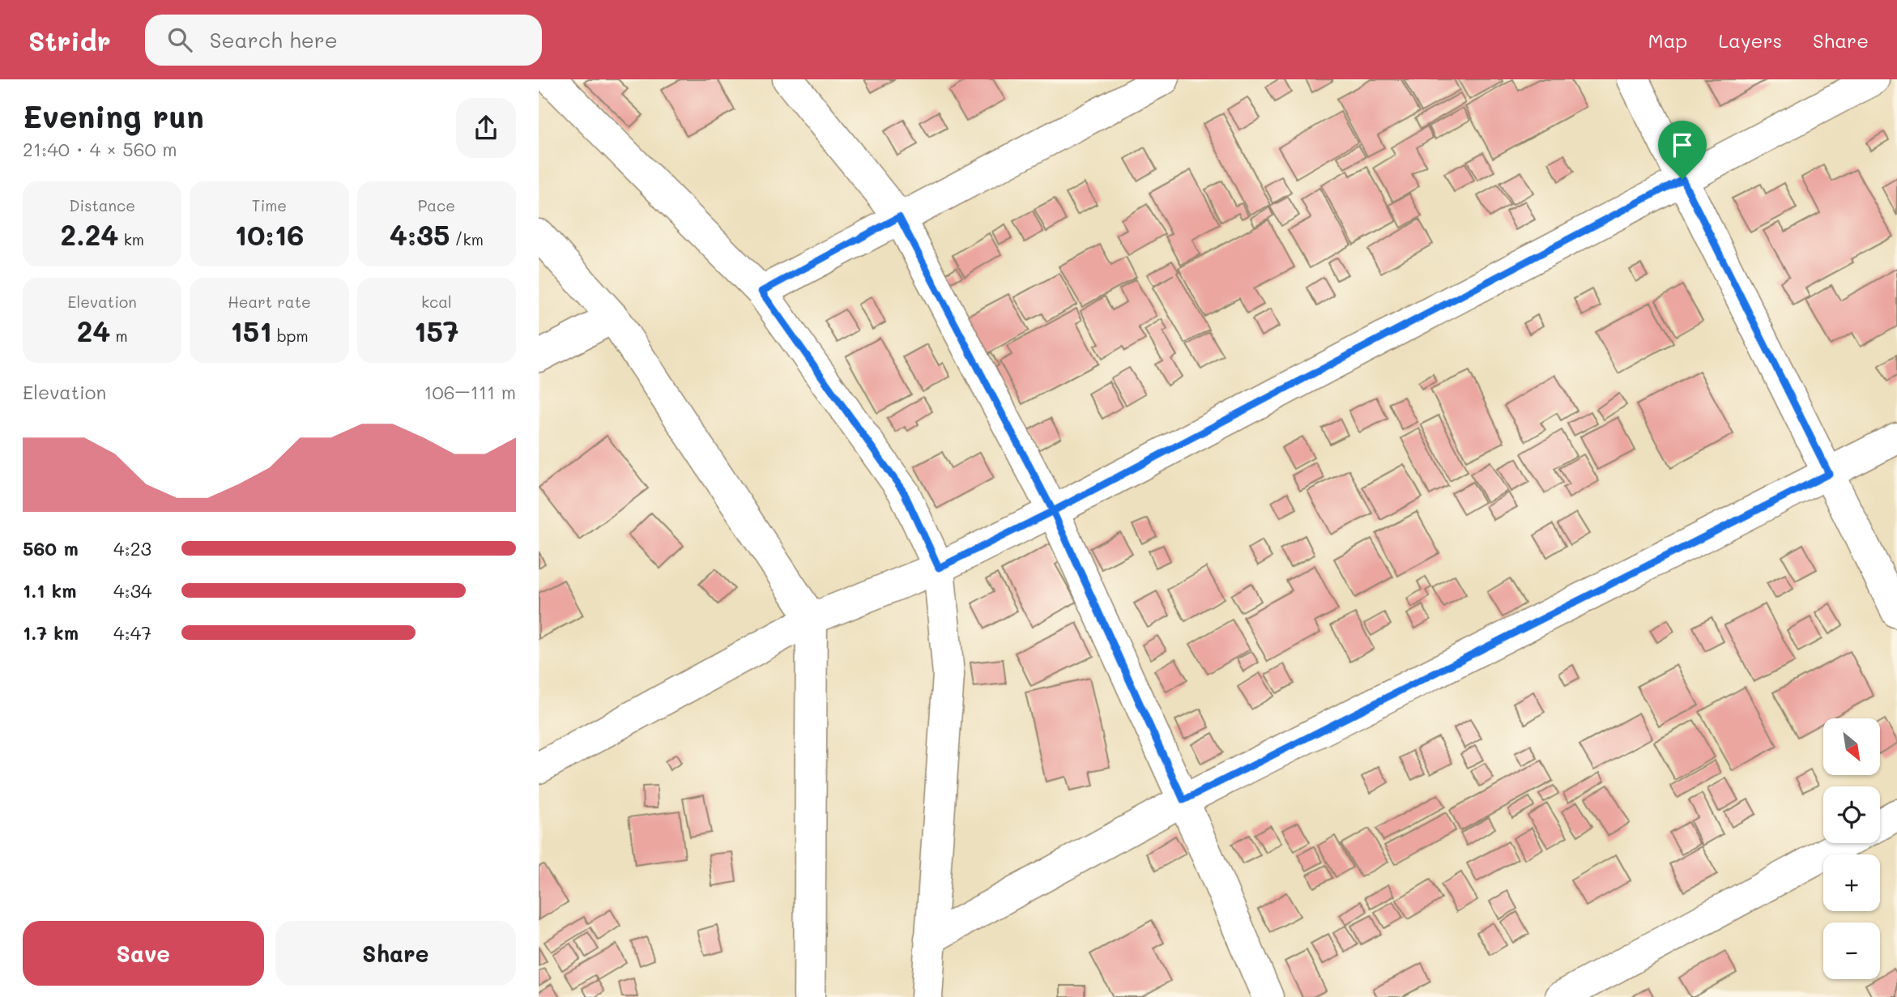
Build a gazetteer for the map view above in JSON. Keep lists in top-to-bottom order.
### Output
{
  "north": "bottom right",
  "page": {
    "header": "Stridr",
    "search": "Search here",
    "nav": ["Map", "Layers", "Share"],
    "heading": ["Evening run", "21:40 · 4 × 560 m"],
    "stats": [
      ["Distance", "2.24 km"],
      ["Time", "10:16"],
      ["Pace", "4:35 /km"],
      ["Elevation", "24 m"],
      ["Heart rate", "151 bpm"],
      ["kcal", "157"]
    ],
    "chart": ["Elevation", "106–111 m"],
    "list": [
      {
        "name": "560 m",
        "note": "4:23"
      },
      {
        "name": "1.1 km",
        "note": "4:34"
      },
      {
        "name": "1.7 km",
        "note": "4:47"
      }
    ],
    "map_buttons": ["+", "−"],
    "buttons": ["Save", "Share"]
  }
}
